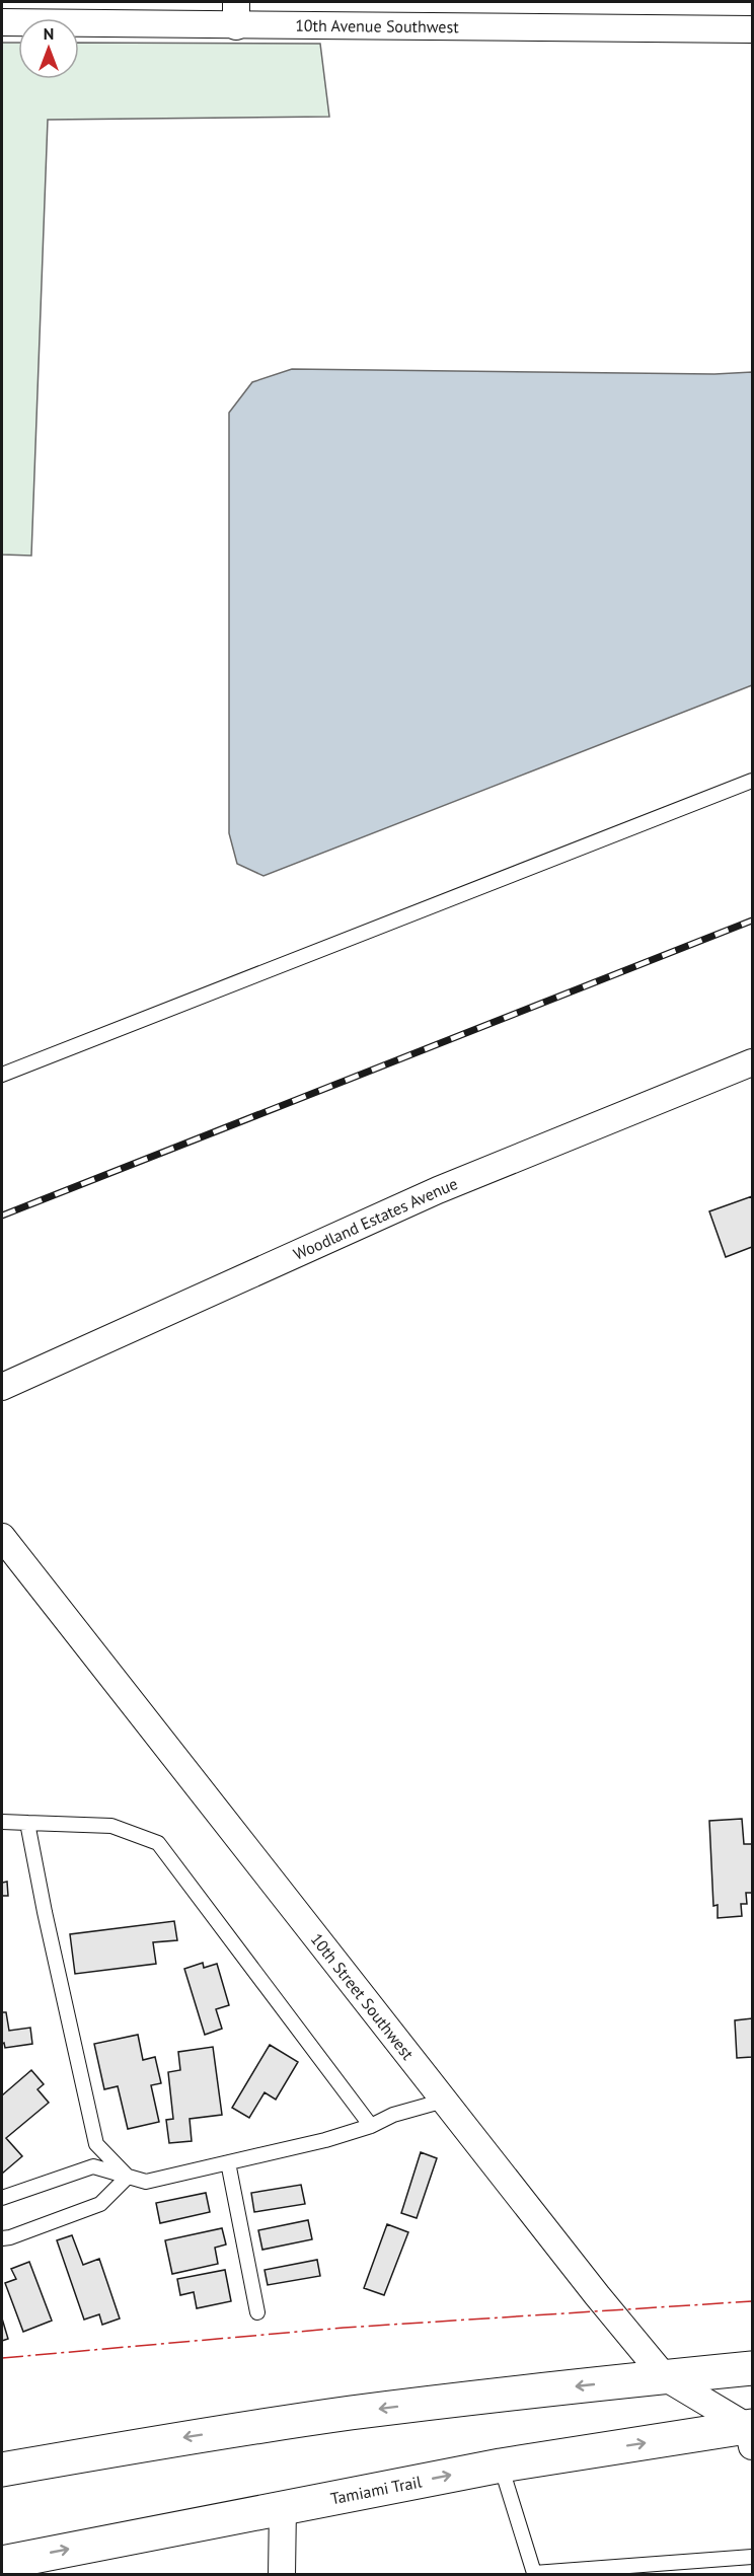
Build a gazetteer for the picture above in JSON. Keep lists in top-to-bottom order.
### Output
{
  "streets": {
    "main road": ["Tamiami Trail"],
    "street": ["10th Avenue Southwest", "Woodland Estates Avenue", "10th Street Southwest"]
  },
  "crossings": [
    ["10th Street Southwest", "Tamiami Trail"]
  ],
  "north": "top"
}
